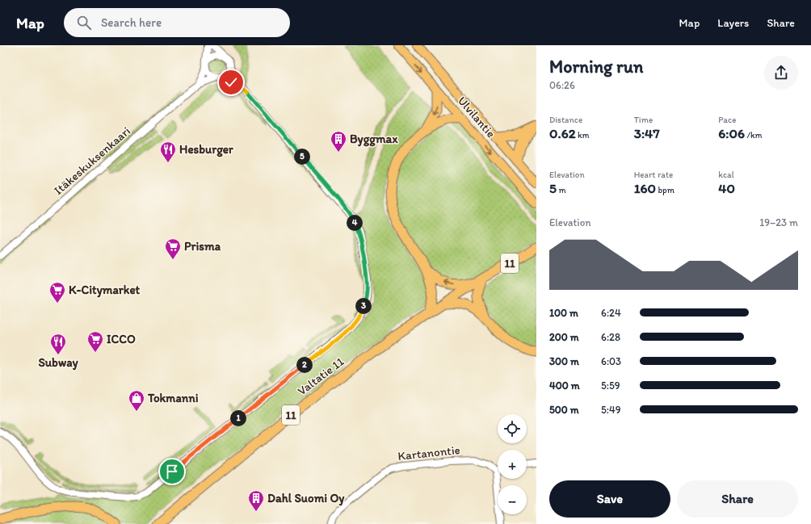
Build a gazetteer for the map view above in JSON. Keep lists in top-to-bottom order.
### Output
{
  "streets": {
    "highway": ["11", "Valtatie 11"],
    "main road": ["Ulvilantie"],
    "street": ["Itäkeskuksenkaari", "Kartanontie"]
  },
  "places": {
    "building": ["Byggmax", "Dahl Suomi Oy"],
    "restaurant": ["Hesburger", "Subway"],
    "supermarket": ["Prisma", "K-Citymarket", "ICCO"],
    "shop": ["Tokmanni"]
  },
  "page": {
    "header": "Map",
    "search": "Search here",
    "nav": ["Map", "Layers", "Share"],
    "heading": ["Morning run", "06:26"],
    "stats": [
      ["Distance", "0.62 km"],
      ["Time", "3:47"],
      ["Pace", "6:06 /km"],
      ["Elevation", "5 m"],
      ["Heart rate", "160 bpm"],
      ["kcal", "40"]
    ],
    "pins": [
      "5",
      "4",
      "3",
      "2",
      "1"
    ],
    "chart": ["Elevation", "19–23 m"],
    "list": [
      {
        "name": "100 m",
        "note": "6:24"
      },
      {
        "name": "200 m",
        "note": "6:28"
      },
      {
        "name": "300 m",
        "note": "6:03"
      },
      {
        "name": "400 m",
        "note": "5:59"
      },
      {
        "name": "500 m",
        "note": "5:49"
      }
    ],
    "map_buttons": ["+", "−"],
    "buttons": ["Save", "Share"]
  }
}
